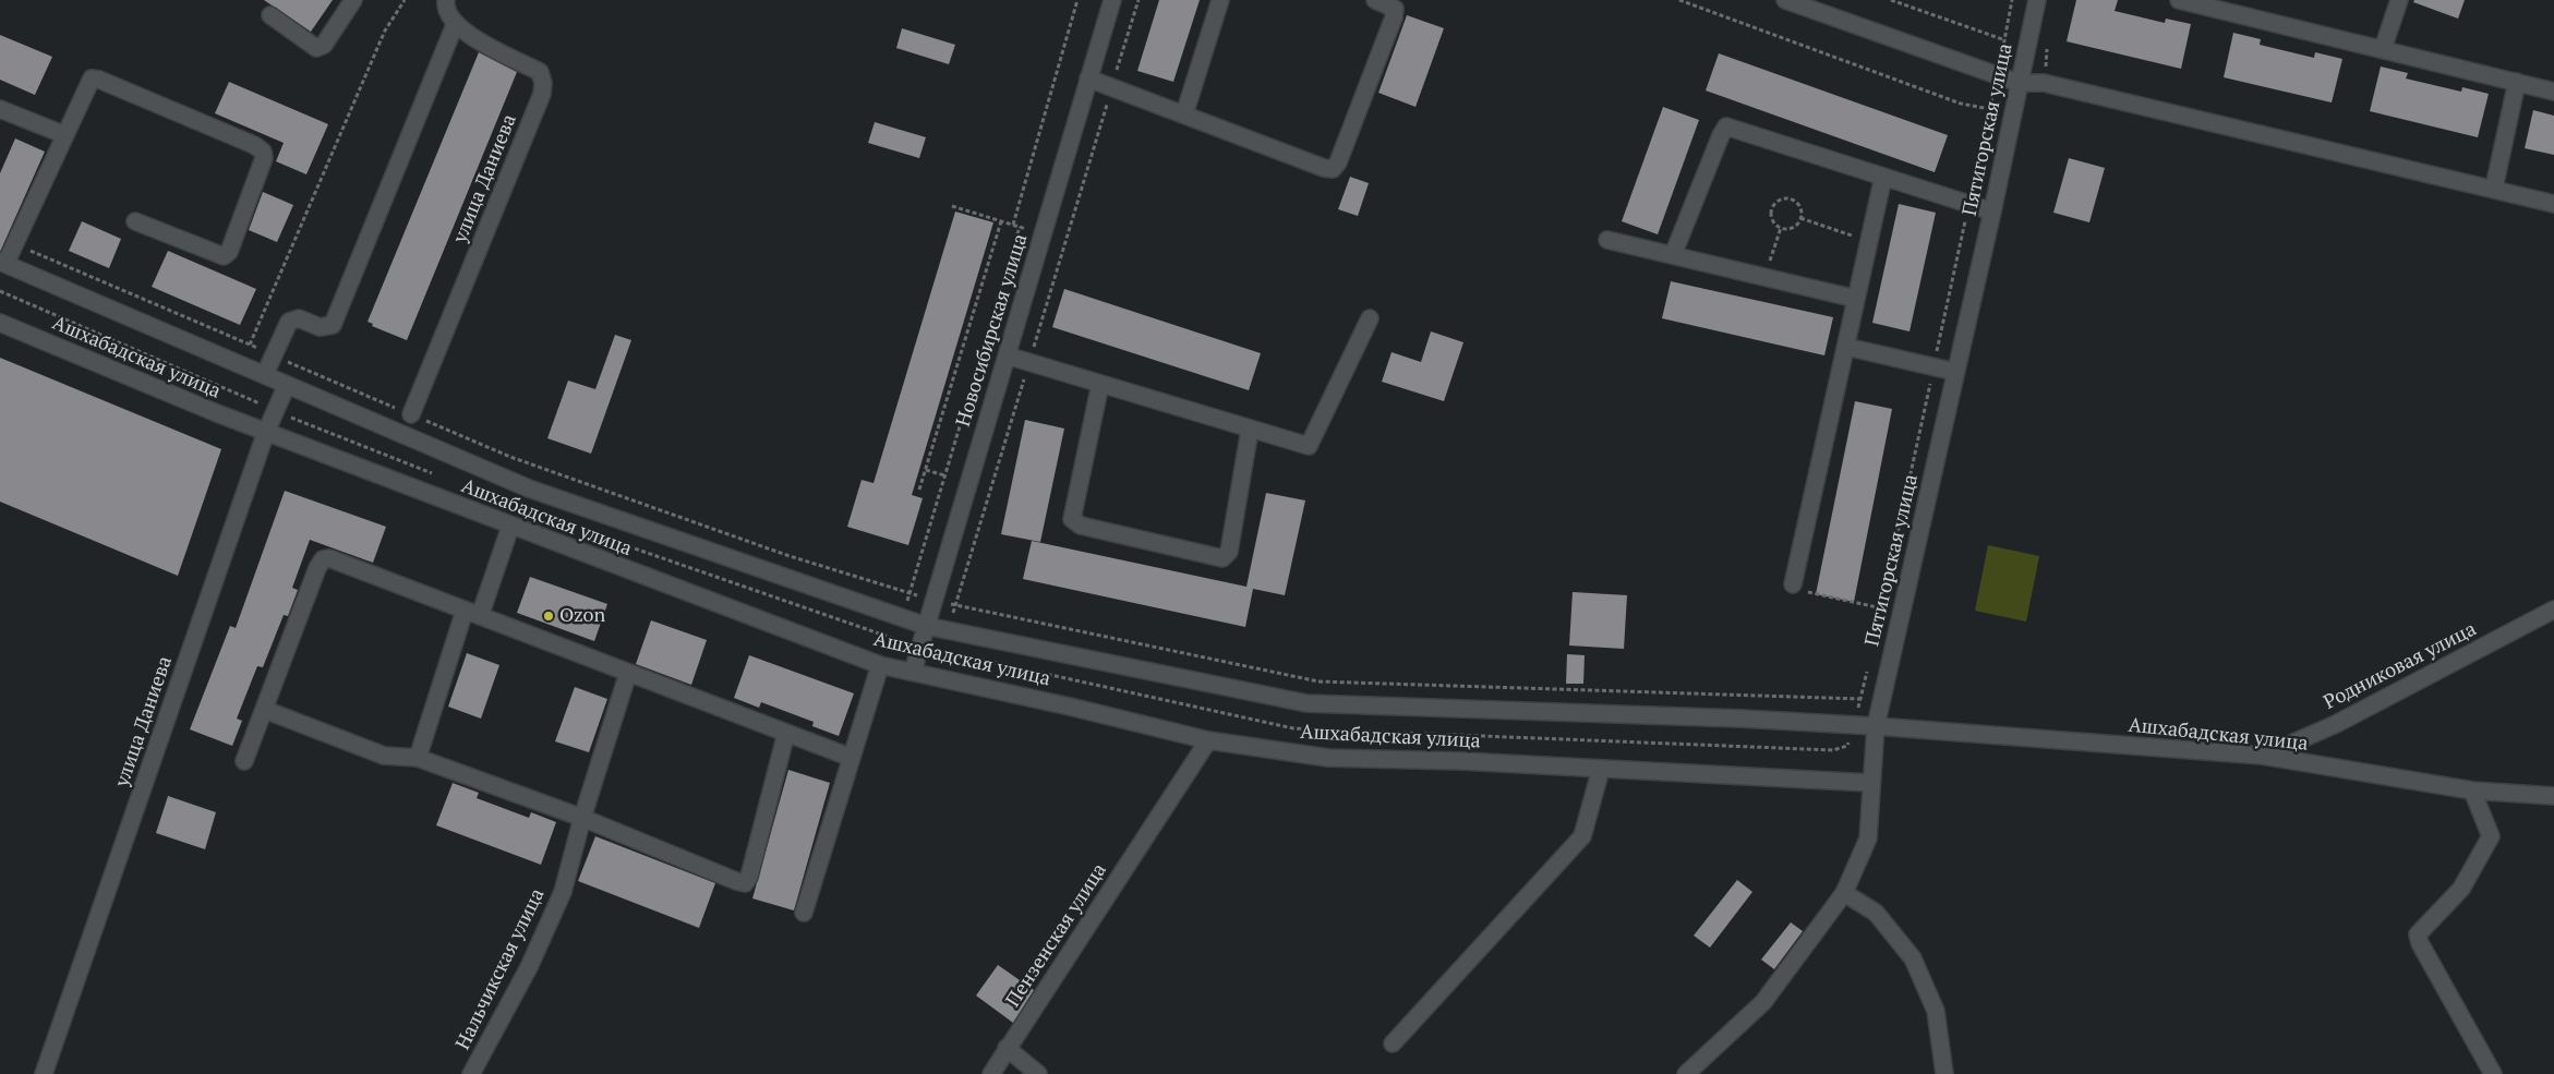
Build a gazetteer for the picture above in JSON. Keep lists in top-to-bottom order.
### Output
{
  "streets": {
    "street": [
      "Пятигорская улица",
      "улица Даниева",
      "Новосибирская улица",
      "Ашхабадская улица",
      "Родниковая улица",
      "Пензенская улица",
      "Нальчикская улица"
    ]
  },
  "crossings": [
    ["Пятигорская улица", "Ашхабадская улица"],
    ["улица Даниева", "Ашхабадская улица"],
    ["Новосибирская улица", "Ашхабадская улица"],
    ["Ашхабадская улица", "Родниковая улица"],
    ["Ашхабадская улица", "Пензенская улица"]
  ],
  "places": ["Ozon"]
}
